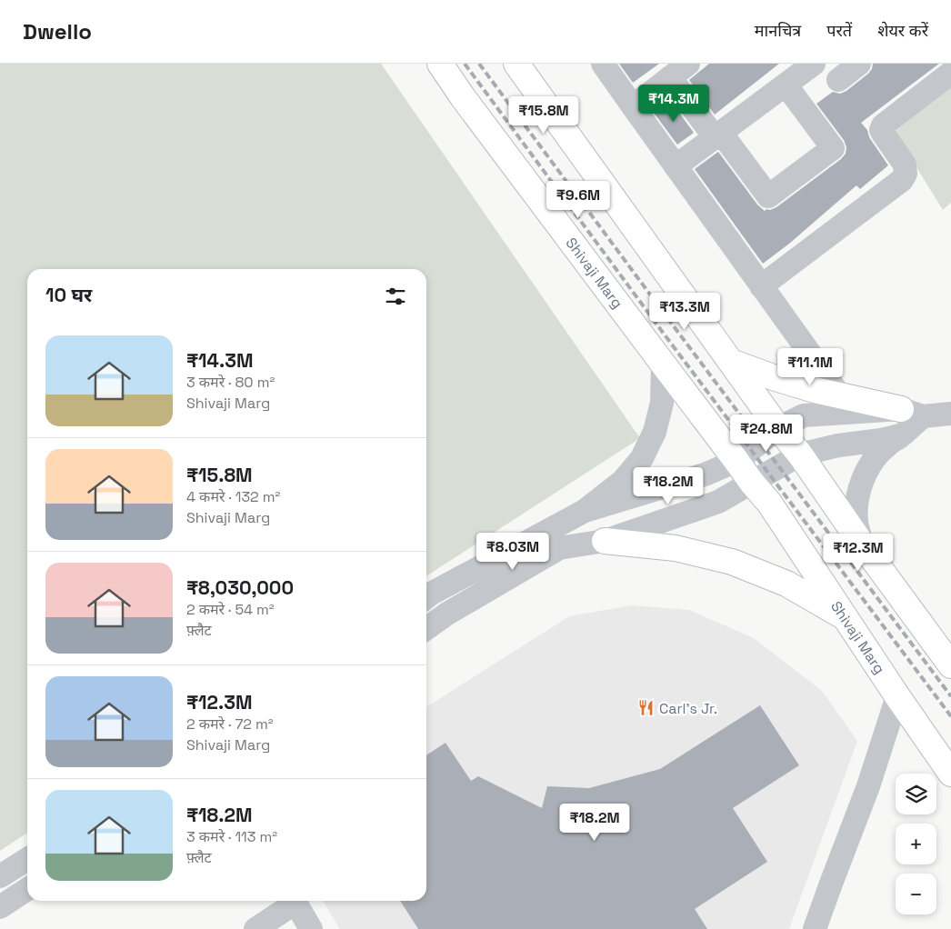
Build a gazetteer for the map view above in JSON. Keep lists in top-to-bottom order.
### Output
{
  "streets": {
    "main road": ["Shivaji Marg"]
  },
  "places": {
    "restaurant": ["Carl's Jr."]
  },
  "page": {
    "header": "Dwello",
    "nav": ["मानचित्र", "परतें", "शेयर करें"],
    "price": [
      "₹14.3M",
      "₹15.8M",
      "₹9.6M",
      "₹13.3M",
      "₹11.1M",
      "₹24.8M",
      "₹18.2M",
      "₹8.03M",
      "₹12.3M",
      "₹18.2M"
    ],
    "heading": "10 घर",
    "list": [
      {
        "name": "₹14.3M",
        "note": "3 कमरे · 80 m² · Shivaji Marg"
      },
      {
        "name": "₹15.8M",
        "note": "4 कमरे · 132 m² · Shivaji Marg"
      },
      {
        "name": "₹8,030,000",
        "note": "2 कमरे · 54 m² · फ़्लैट"
      },
      {
        "name": "₹12.3M",
        "note": "2 कमरे · 72 m² · Shivaji Marg"
      },
      {
        "name": "₹18.2M",
        "note": "3 कमरे · 113 m² · फ़्लैट"
      }
    ],
    "map_buttons": ["+", "−"]
  }
}
